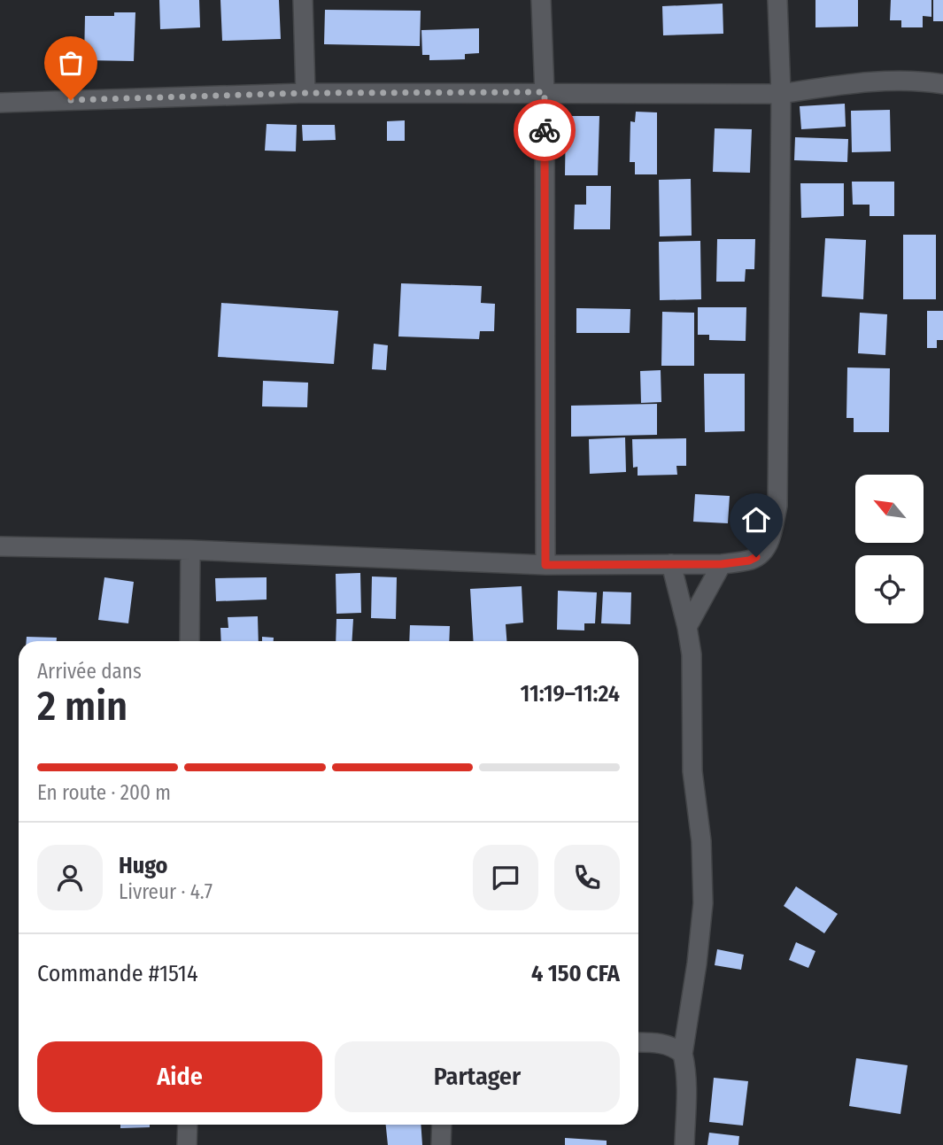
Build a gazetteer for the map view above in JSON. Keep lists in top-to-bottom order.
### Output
{
  "north": "top left",
  "page": {
    "heading": ["2 min", "Arrivée dans", "11:19–11:24"],
    "panel": [
      "Hugo",
      "Livreur · 4.7",
      "Commande #1514",
      "4 150 CFA"
    ],
    "bar": "En route · 200 m",
    "buttons": ["Aide", "Partager"]
  }
}
